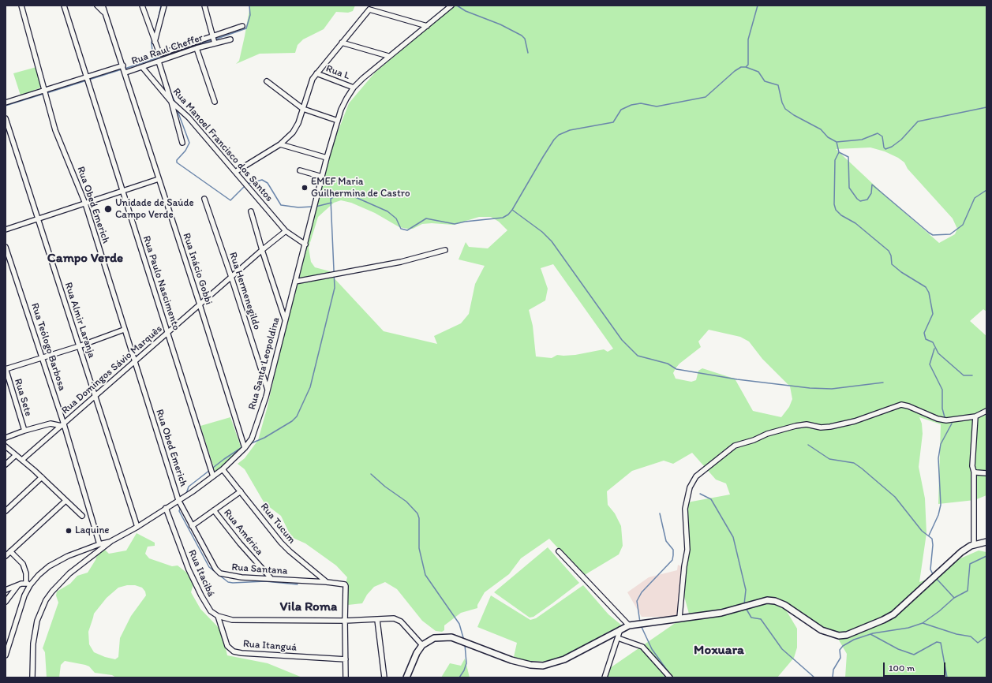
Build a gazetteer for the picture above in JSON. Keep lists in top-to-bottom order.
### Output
{
  "streets": {
    "street": [
      "Rua Raul Cheffer",
      "Rua L",
      "Rua Manoel Francisco dos Santos",
      "Rua Obed Emerich",
      "Rua Inácio Gobbi",
      "Rua Paulo Nascimento",
      "Rua Hermenegildo",
      "Rua Almir Laranja",
      "Rua Teólogo Barbosa",
      "Rua Santa Leopoldina",
      "Rua Domingos Sávio Marquês",
      "Rua Sete",
      "Rua Tucum",
      "Rua América",
      "Rua Santana",
      "Rua Itacibá",
      "Rua Itanguá"
    ]
  },
  "crossings": [
    ["Rua Raul Cheffer", "Rua Manoel Francisco dos Santos"],
    ["Rua Raul Cheffer", "Rua Inácio Gobbi"],
    ["Rua L", "Rua Santa Leopoldina"],
    ["Rua Manoel Francisco dos Santos", "Rua Santa Leopoldina"],
    ["Rua Manoel Francisco dos Santos", "Rua Domingos Sávio Marquês"],
    ["Rua Obed Emerich", "Rua Santa Leopoldina"],
    ["Rua Obed Emerich", "Rua Domingos Sávio Marquês"],
    ["Rua Obed Emerich", "Rua Santana"],
    ["Rua Inácio Gobbi", "Rua Santa Leopoldina"],
    ["Rua Inácio Gobbi", "Rua Domingos Sávio Marquês"],
    ["Rua Paulo Nascimento", "Rua Santa Leopoldina"],
    ["Rua Paulo Nascimento", "Rua Domingos Sávio Marquês"],
    ["Rua Hermenegildo", "Rua Santa Leopoldina"],
    ["Rua Hermenegildo", "Rua Domingos Sávio Marquês"],
    ["Rua Almir Laranja", "Rua Santa Leopoldina"],
    ["Rua Almir Laranja", "Rua Domingos Sávio Marquês"],
    ["Rua Teólogo Barbosa", "Rua Domingos Sávio Marquês"],
    ["Rua Santa Leopoldina", "Rua Tucum"],
    ["Rua Santa Leopoldina", "Rua Santana"],
    ["Rua Santa Leopoldina", "Rua Itacibá"],
    ["Rua Tucum", "Rua Santana"],
    ["Rua América", "Rua Santana"],
    ["Rua Itacibá", "Rua Itanguá"]
  ],
  "districts": ["Campo Verde", "Vila Roma", "Moxuara"],
  "places": ["EMEF Maria Guilhermina de Castro", "Unidade de Saúde Campo Verde", "Laquine"],
  "scale_bar": "100 m"
}
